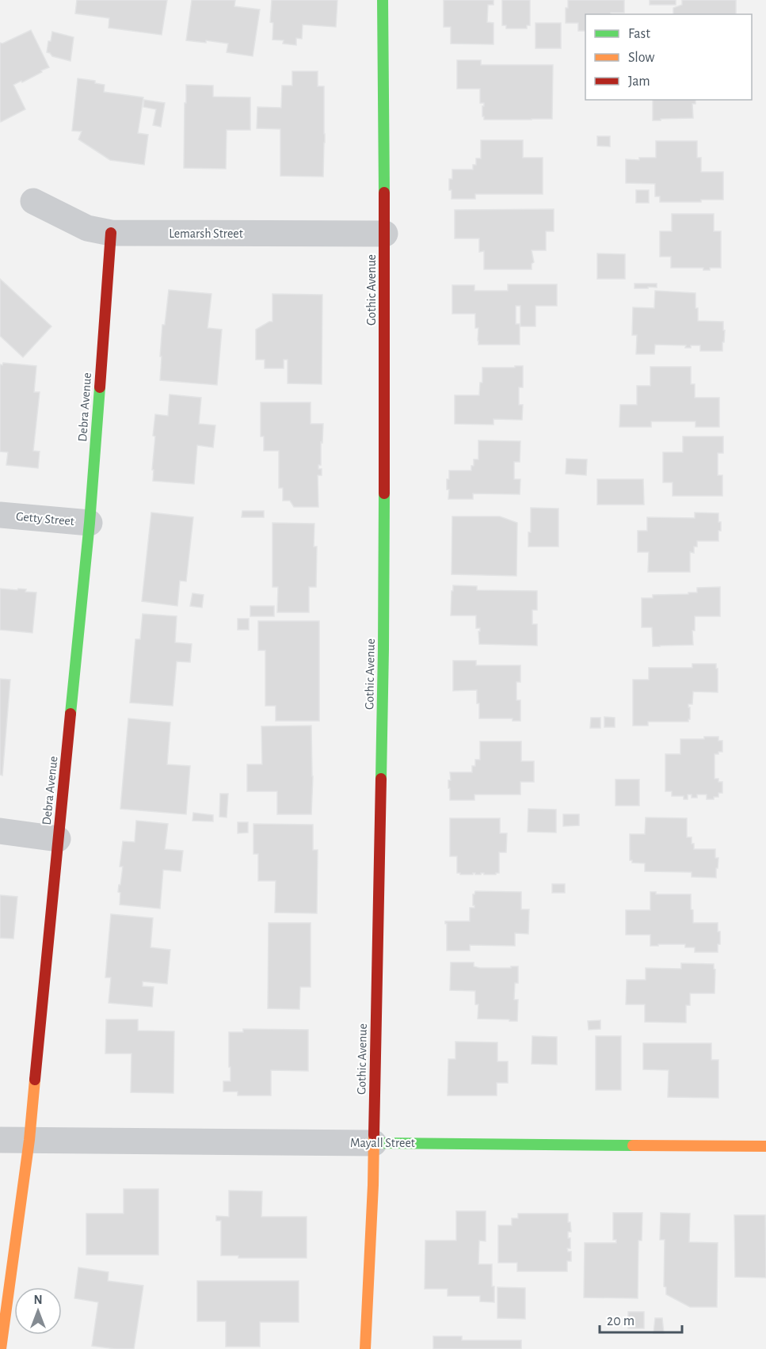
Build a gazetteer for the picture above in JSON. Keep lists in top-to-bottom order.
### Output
{
  "streets": {
    "street": [
      "Lemarsh Street",
      "Gothic Avenue",
      "Debra Avenue",
      "Getty Street",
      "Mayall Street"
    ]
  },
  "crossings": [
    ["Lemarsh Street", "Gothic Avenue"],
    ["Lemarsh Street", "Debra Avenue"],
    ["Gothic Avenue", "Mayall Street"],
    ["Debra Avenue", "Getty Street"],
    ["Debra Avenue", "Mayall Street"]
  ],
  "legend": ["Fast", "Slow", "Jam"],
  "scale_bar": "20 m",
  "north": "top"
}
